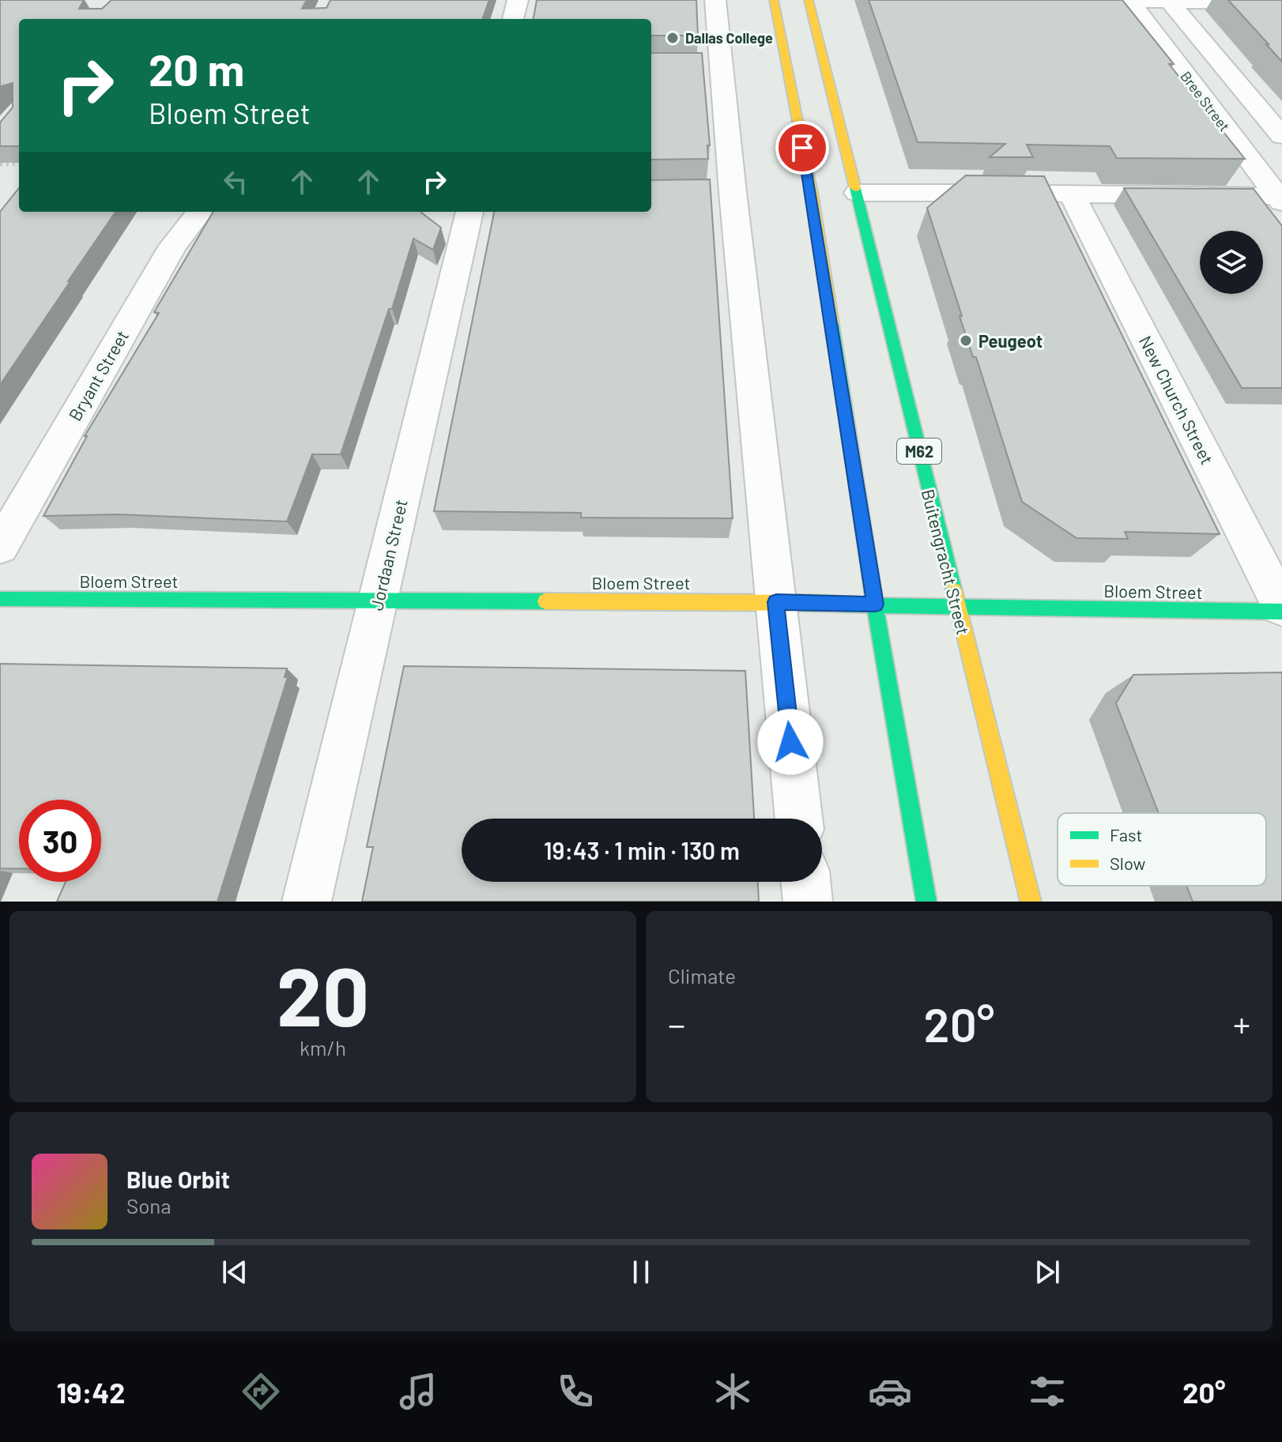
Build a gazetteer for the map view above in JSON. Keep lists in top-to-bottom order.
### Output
{
  "streets": {
    "main road": ["M62", "Buitengracht Street", "Bloem Street"],
    "street": [
      "Bree Street",
      "Bryant Street",
      "New Church Street",
      "Jordaan Street"
    ]
  },
  "crossings": [
    ["New Church Street", "Bloem Street"],
    ["Jordaan Street", "Bloem Street"],
    ["Buitengracht Street", "Bloem Street"]
  ],
  "places": ["Dallas College", "Peugeot"],
  "legend": ["Fast", "Slow"],
  "page": {
    "turn": ["20 m", "Bloem Street"],
    "limit": "30",
    "trip": "19:43 · 1 min · 130 m",
    "tile": [
      ["20", "km/h"],
      "Climate"
    ],
    "heat": ["−", "20°", "+"],
    "song": ["Blue Orbit", "Sona"],
    "tabs": ["19:42", "20°"]
  }
}
